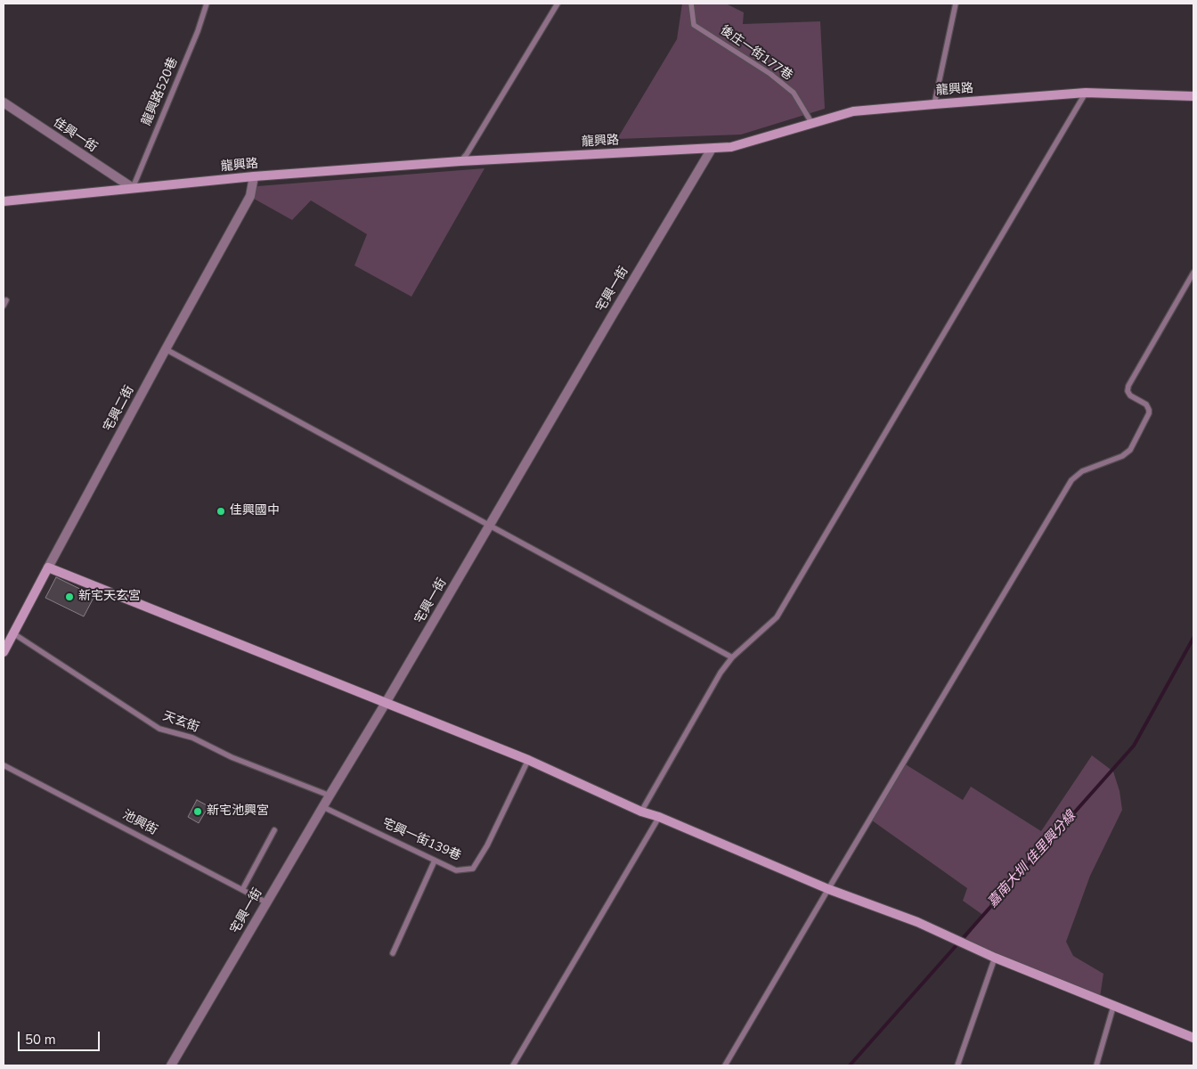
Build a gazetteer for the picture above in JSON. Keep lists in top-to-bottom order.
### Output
{
  "streets": {
    "street": [
      "龍興路",
      "佳興一街",
      "宅興一街",
      "宅興二街"
    ],
    "lane": [
      "後庄一街177巷",
      "龍興路520巷",
      "天玄街",
      "池興街",
      "宅興一街139巷"
    ]
  },
  "crossings": [
    ["後庄一街177巷", "龍興路"],
    ["龍興路", "龍興路520巷"],
    ["龍興路", "佳興一街"],
    ["龍興路", "宅興一街"],
    ["龍興路", "宅興二街"],
    ["龍興路520巷", "佳興一街"],
    ["宅興一街", "天玄街"],
    ["宅興一街", "池興街"],
    ["宅興一街", "宅興一街139巷"],
    ["宅興二街", "天玄街"]
  ],
  "water": ["嘉南大圳 佳里興分線"],
  "places": ["佳興國中", "新宅天玄宮", "新宅池興宮"],
  "scale_bar": "50 m"
}
